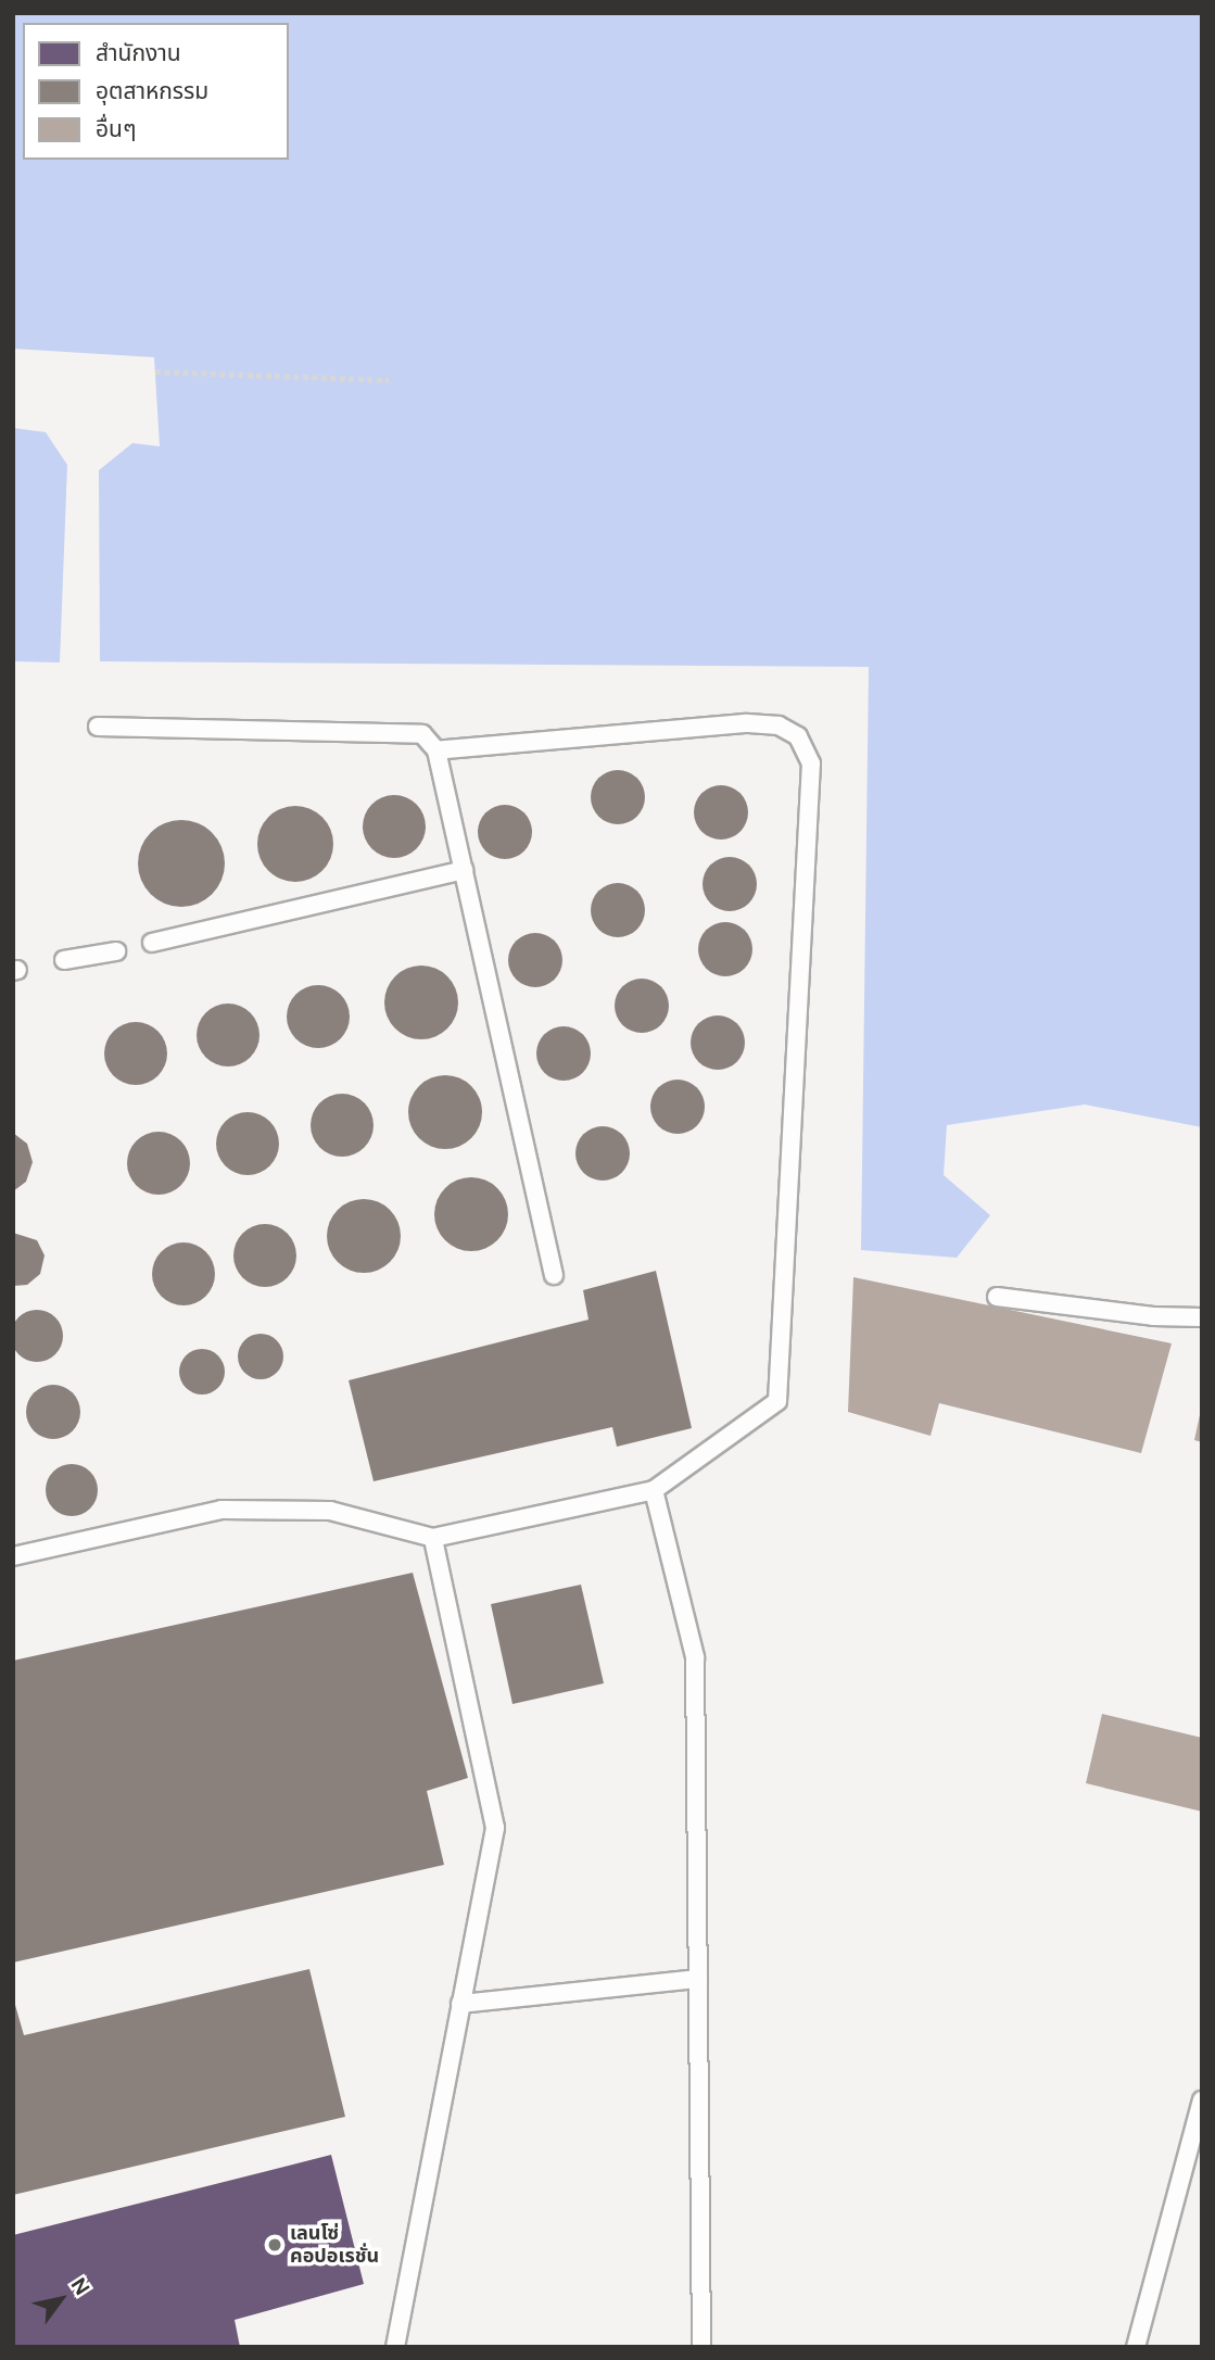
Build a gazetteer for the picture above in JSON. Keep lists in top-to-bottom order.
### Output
{
  "places": ["เลนโซ่ คอปอเรชั่น"],
  "legend": ["สำนักงาน", "อุตสาหกรรม", "อื่นๆ"],
  "north": "top right"
}
